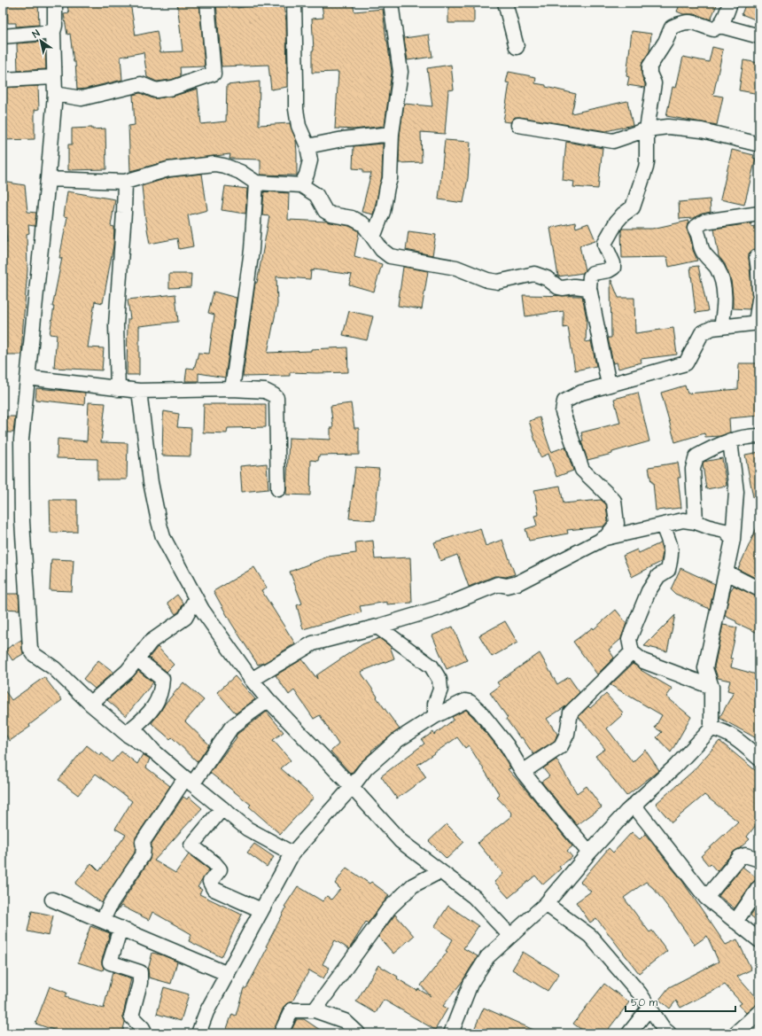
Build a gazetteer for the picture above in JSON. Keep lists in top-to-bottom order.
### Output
{
  "scale_bar": "50 m",
  "north": "top left"
}
